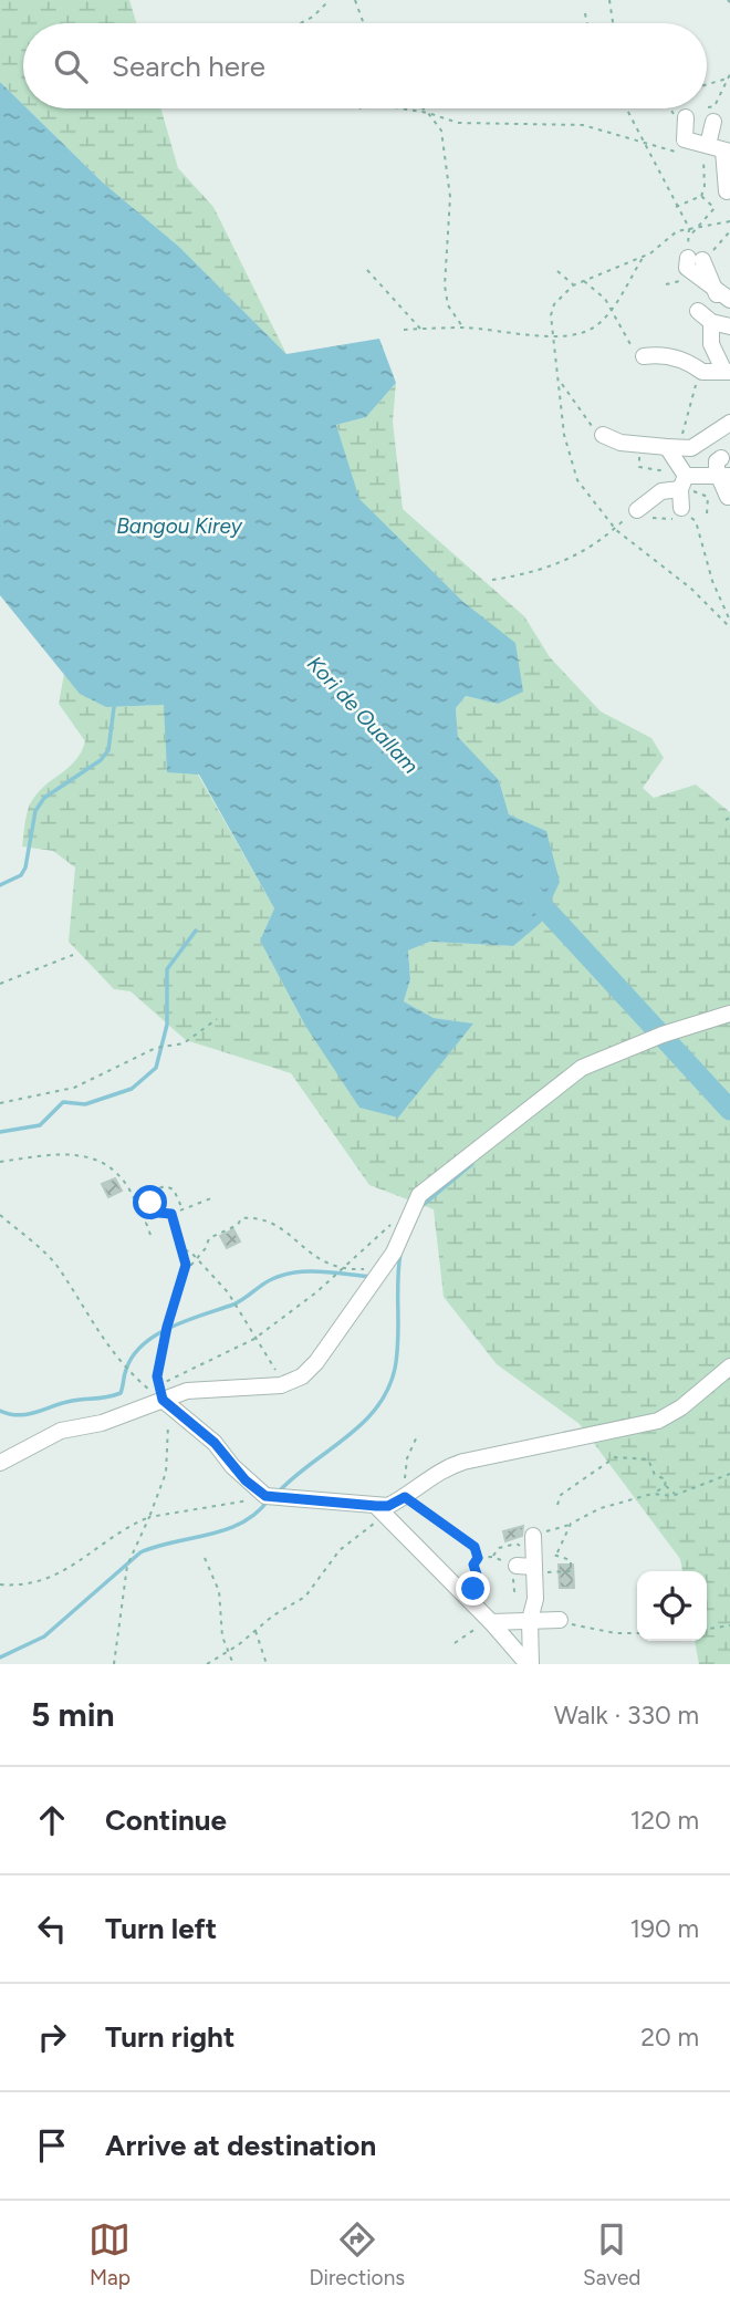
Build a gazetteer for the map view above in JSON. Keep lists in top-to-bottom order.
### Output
{
  "water": ["Bangou Kirey", "Kori de Ouallam"],
  "page": {
    "search": "Search here",
    "heading": ["5 min", "Walk · 330 m"],
    "list": [
      ["Continue", "120 m"],
      ["Turn left", "190 m"],
      ["Turn right", "20 m"],
      "Arrive at destination"
    ],
    "nav": ["Map", "Directions", "Saved"]
  }
}
